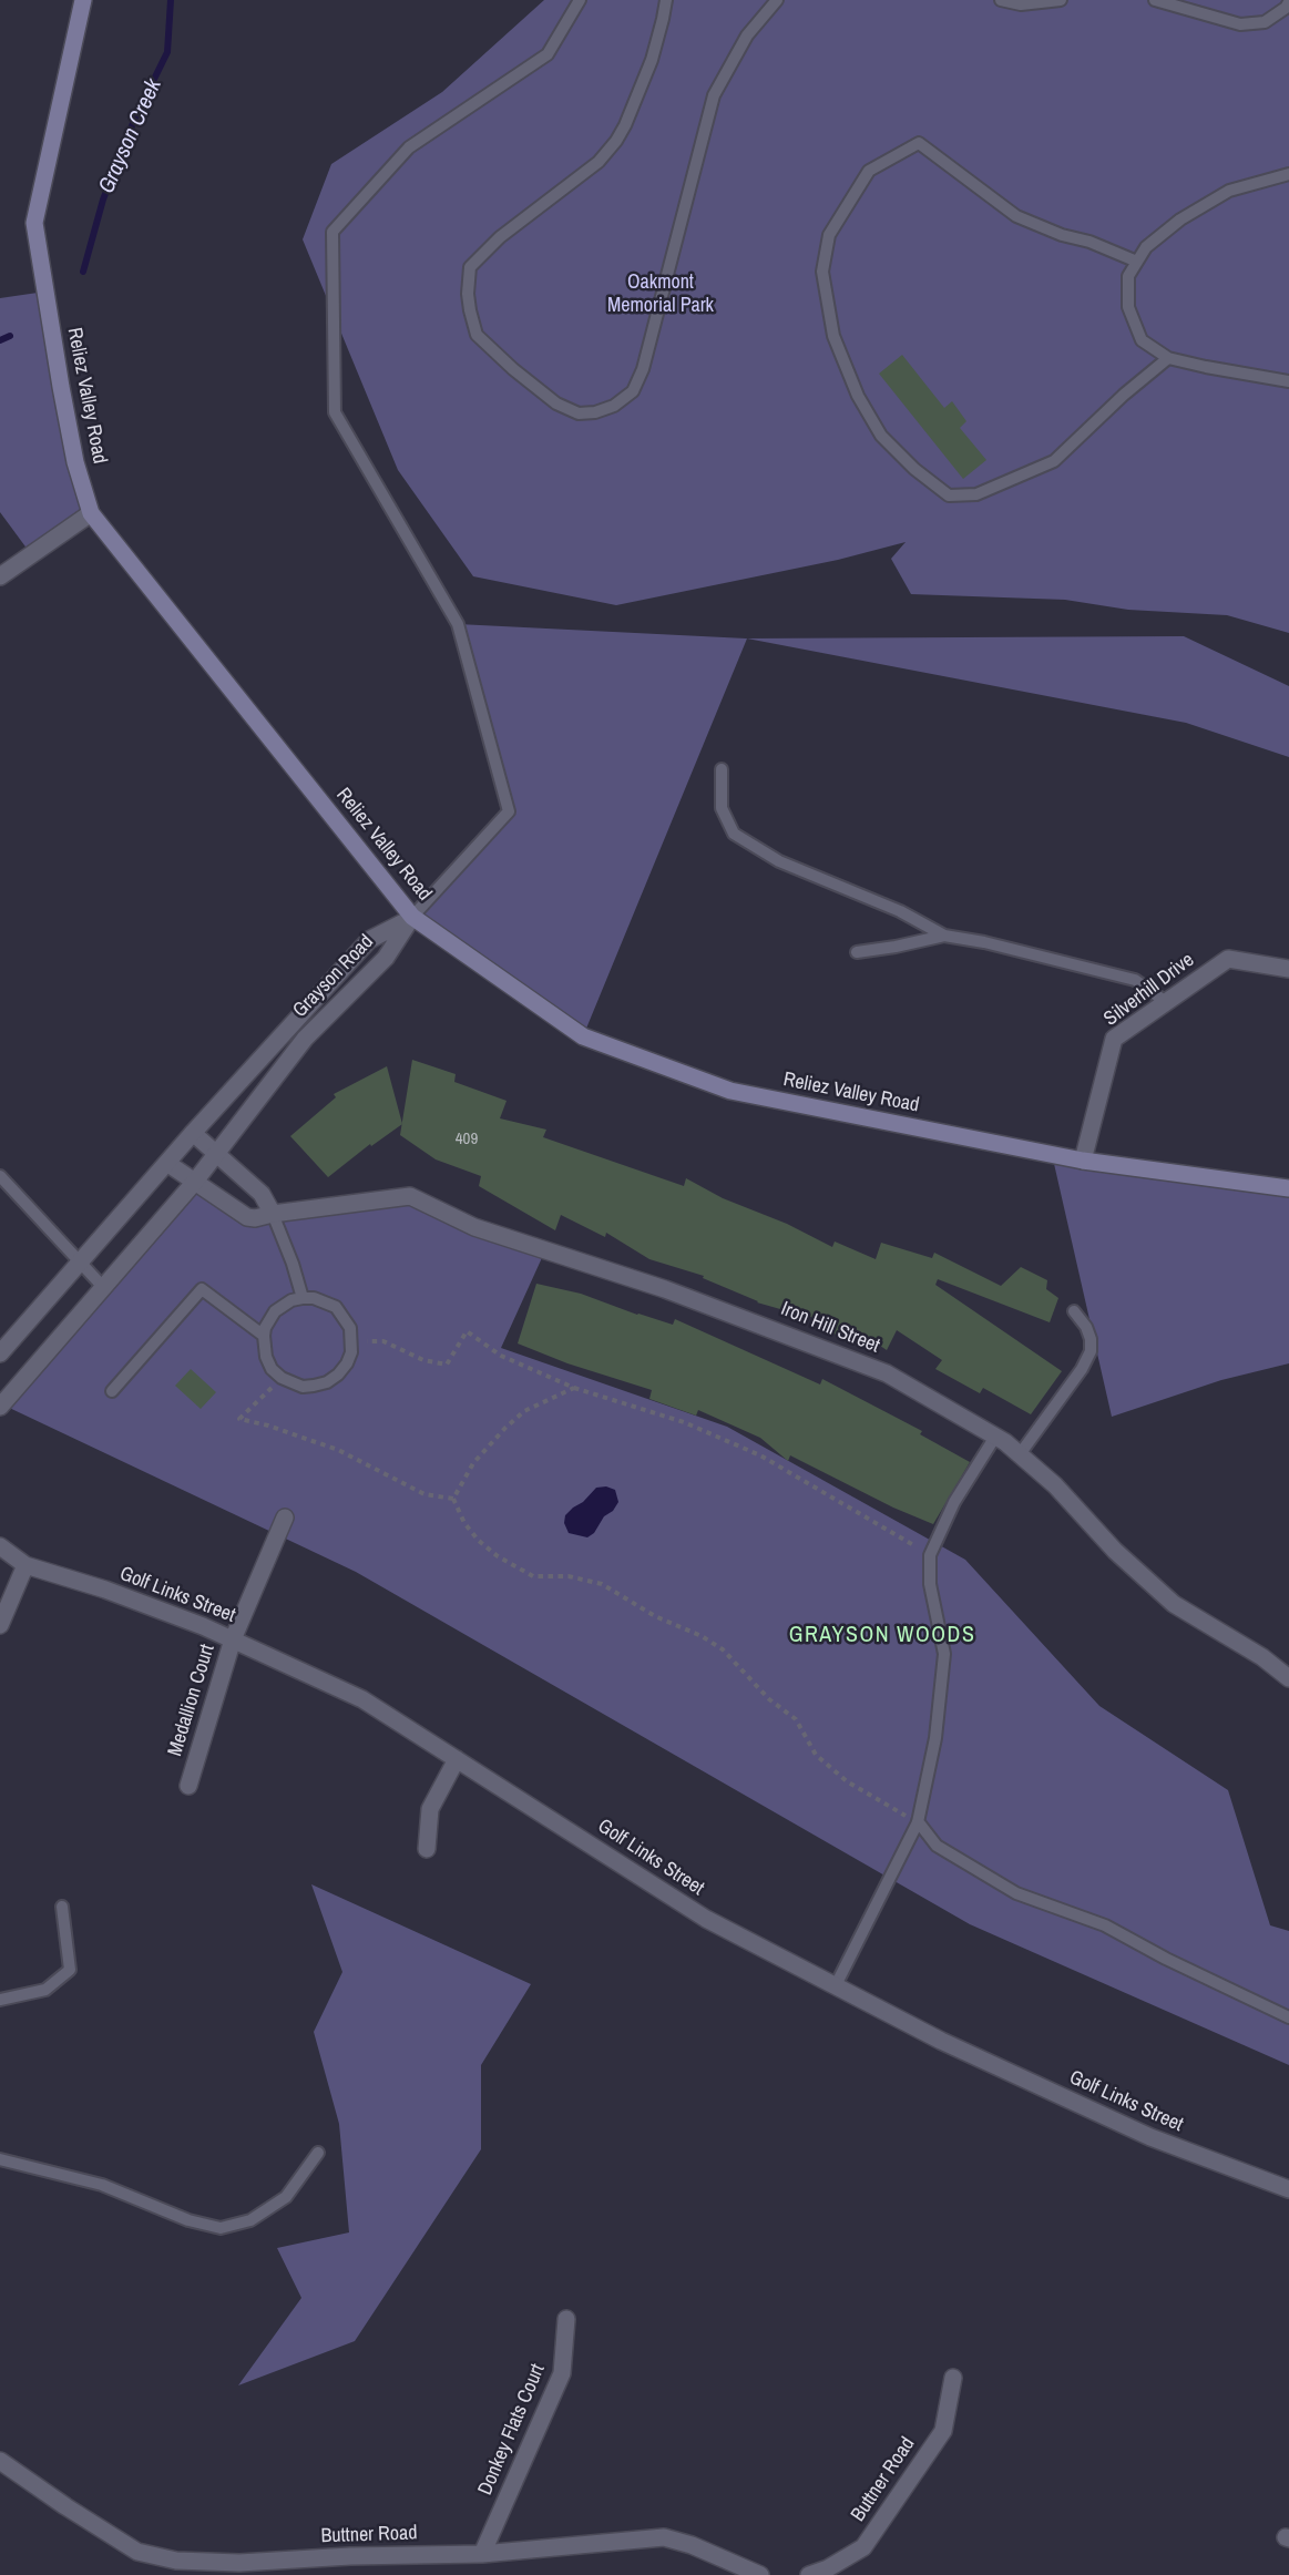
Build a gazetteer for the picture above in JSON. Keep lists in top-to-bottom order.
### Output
{
  "streets": {
    "main road": ["Reliez Valley Road"],
    "street": [
      "Grayson Road",
      "Silverhill Drive",
      "Iron Hill Street",
      "Golf Links Street",
      "Medallion Court",
      "Donkey Flats Court",
      "Buttner Road"
    ]
  },
  "crossings": [
    ["Reliez Valley Road", "Grayson Road"],
    ["Reliez Valley Road", "Silverhill Drive"],
    ["Grayson Road", "Iron Hill Street"],
    ["Golf Links Street", "Medallion Court"],
    ["Donkey Flats Court", "Buttner Road"]
  ],
  "districts": ["GRAYSON WOODS"],
  "water": ["Grayson Creek"],
  "parks": ["Oakmont Memorial Park"],
  "house_numbers": ["409"]
}
